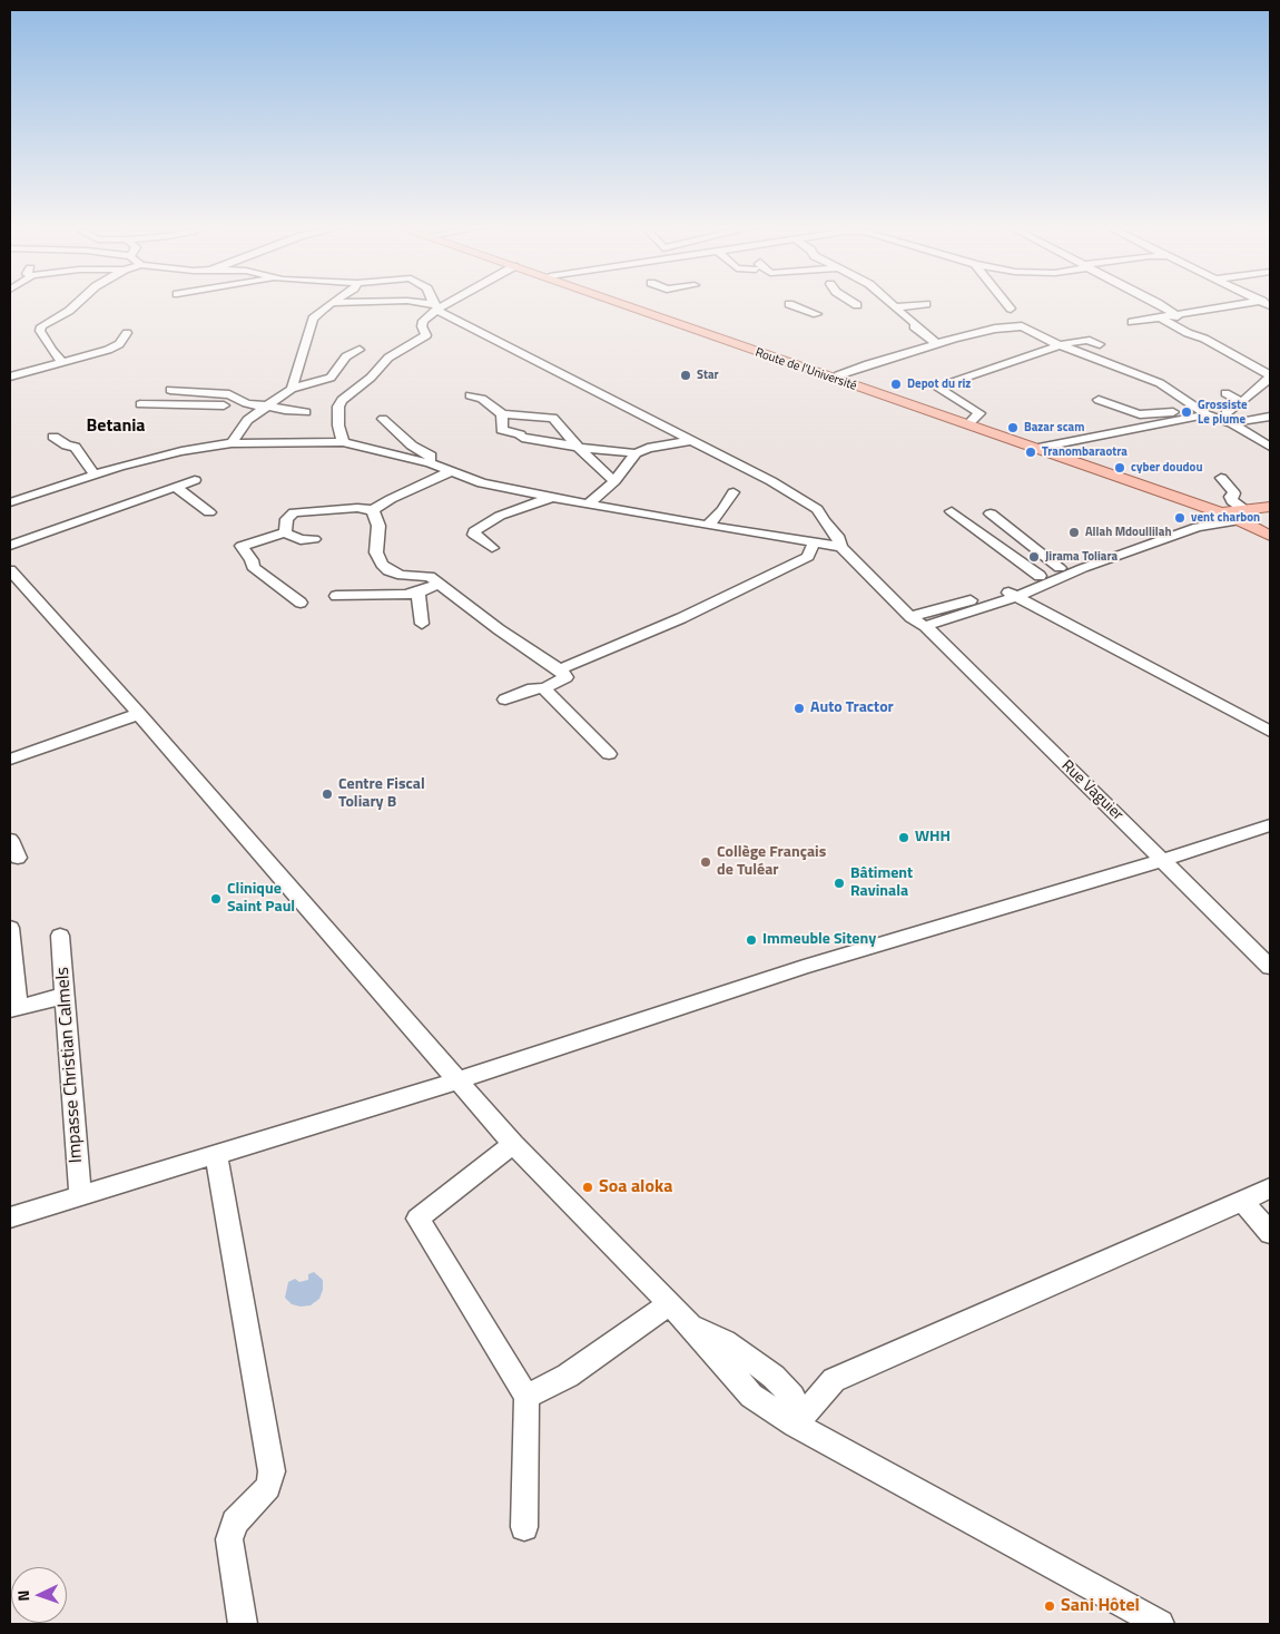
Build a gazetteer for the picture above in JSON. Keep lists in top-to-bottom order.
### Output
{
  "streets": {
    "main road": ["Route de l'Université"],
    "street": ["Rue Vaguier", "Impasse Christian Calmels"]
  },
  "districts": ["Betania"],
  "places": [
    "Star",
    "Depot du riz",
    "Grossiste Le plume",
    "Bazar scam",
    "Tranombaraotra",
    "cyber doudou",
    "vent charbon",
    "Allah Mdoullilah",
    "Jirama Toliara",
    "Auto Tractor",
    "Centre Fiscal Toliary B",
    "WHH",
    "Collège Français de Tuléar",
    "Bâtiment Ravinala",
    "Clinique Saint Paul",
    "Immeuble Siteny",
    "Soa aloka",
    "Sani Hôtel"
  ],
  "north": "left"
}
